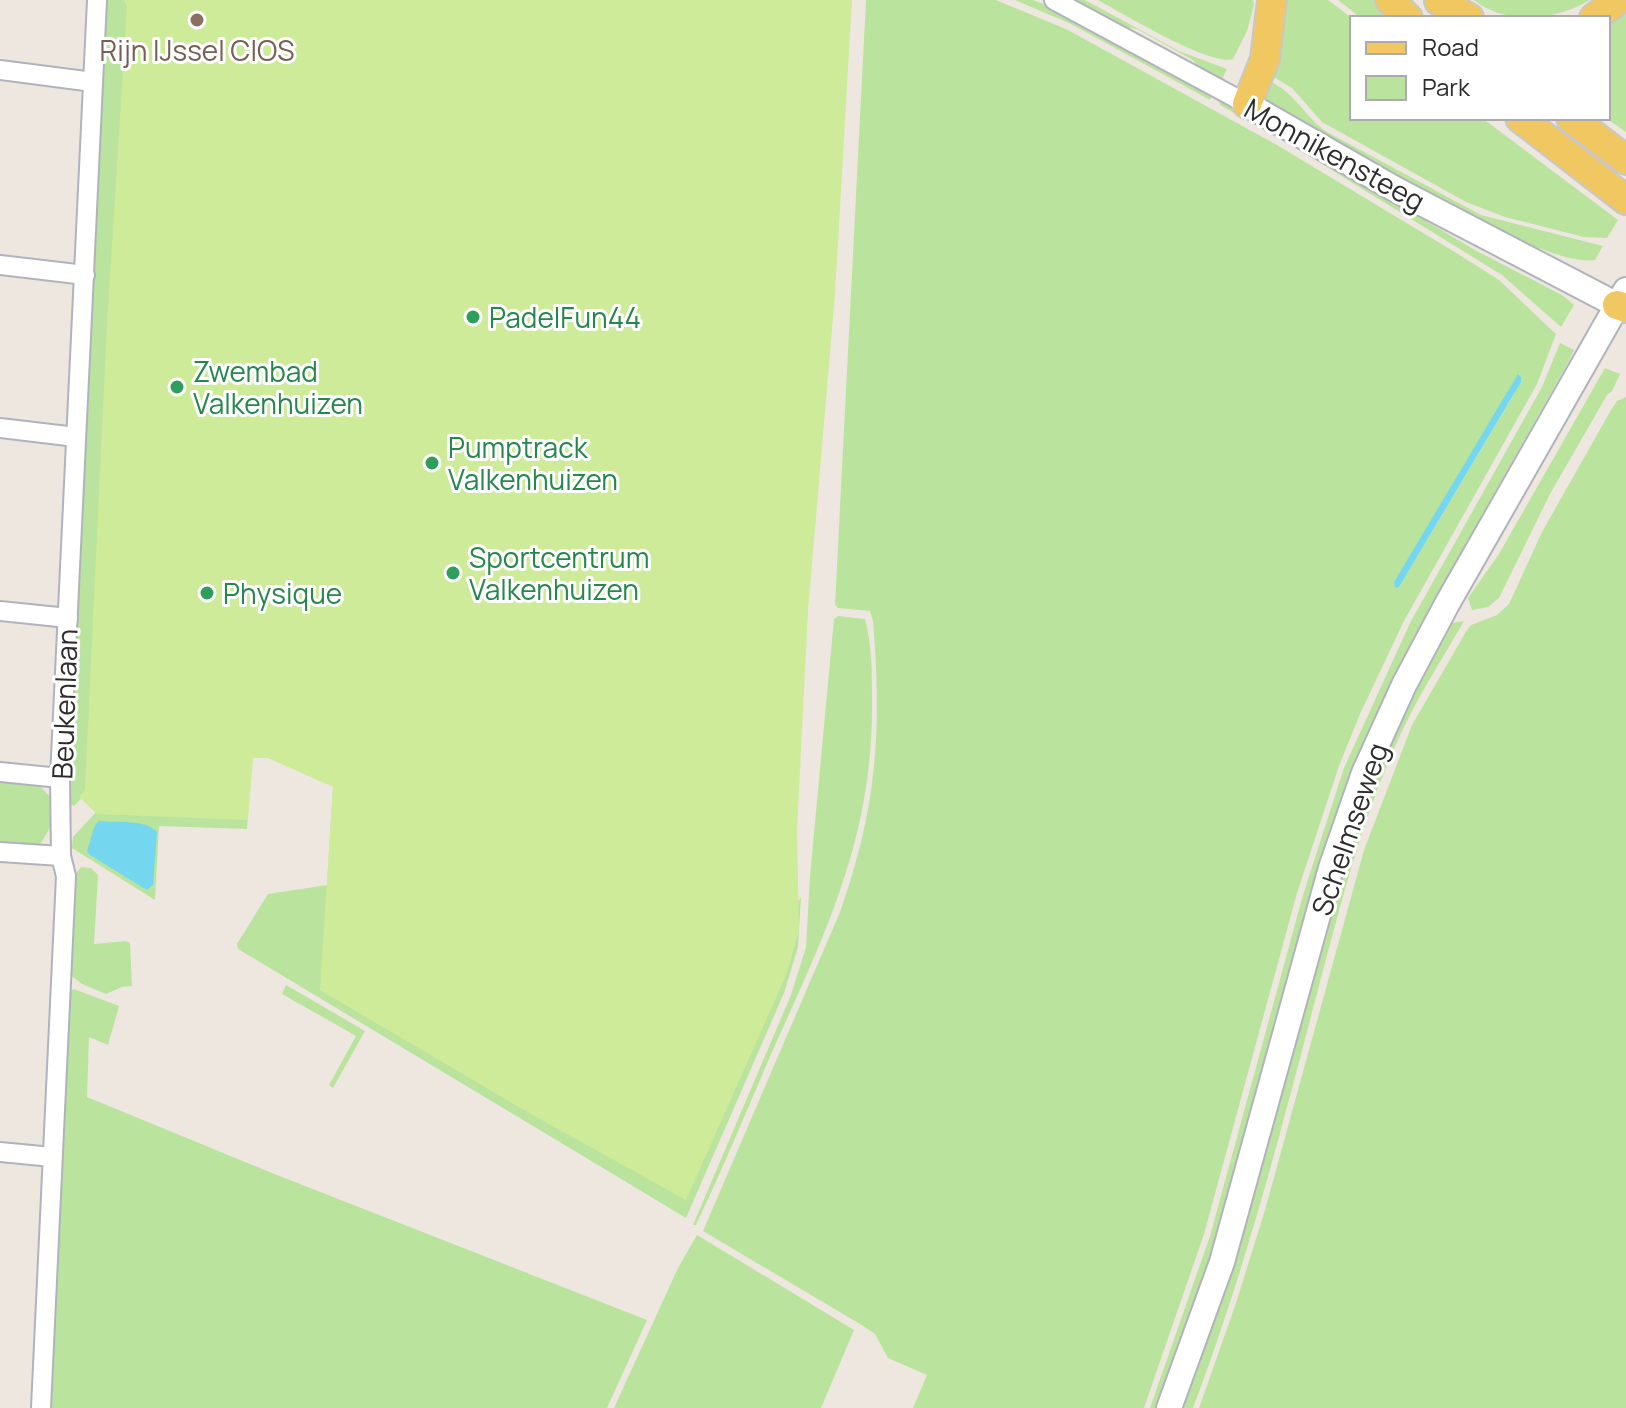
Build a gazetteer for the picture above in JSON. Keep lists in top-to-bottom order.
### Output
{
  "streets": {
    "main road": ["Monnikensteeg", "Schelmseweg"],
    "street": ["Beukenlaan"]
  },
  "crossings": [
    ["Monnikensteeg", "Schelmseweg"]
  ],
  "places": [
    "Rijn IJssel CIOS",
    "PadelFun44",
    "Zwembad Valkenhuizen",
    "Pumptrack Valkenhuizen",
    "Sportcentrum Valkenhuizen",
    "Physique"
  ],
  "legend": ["Road", "Park"]
}
